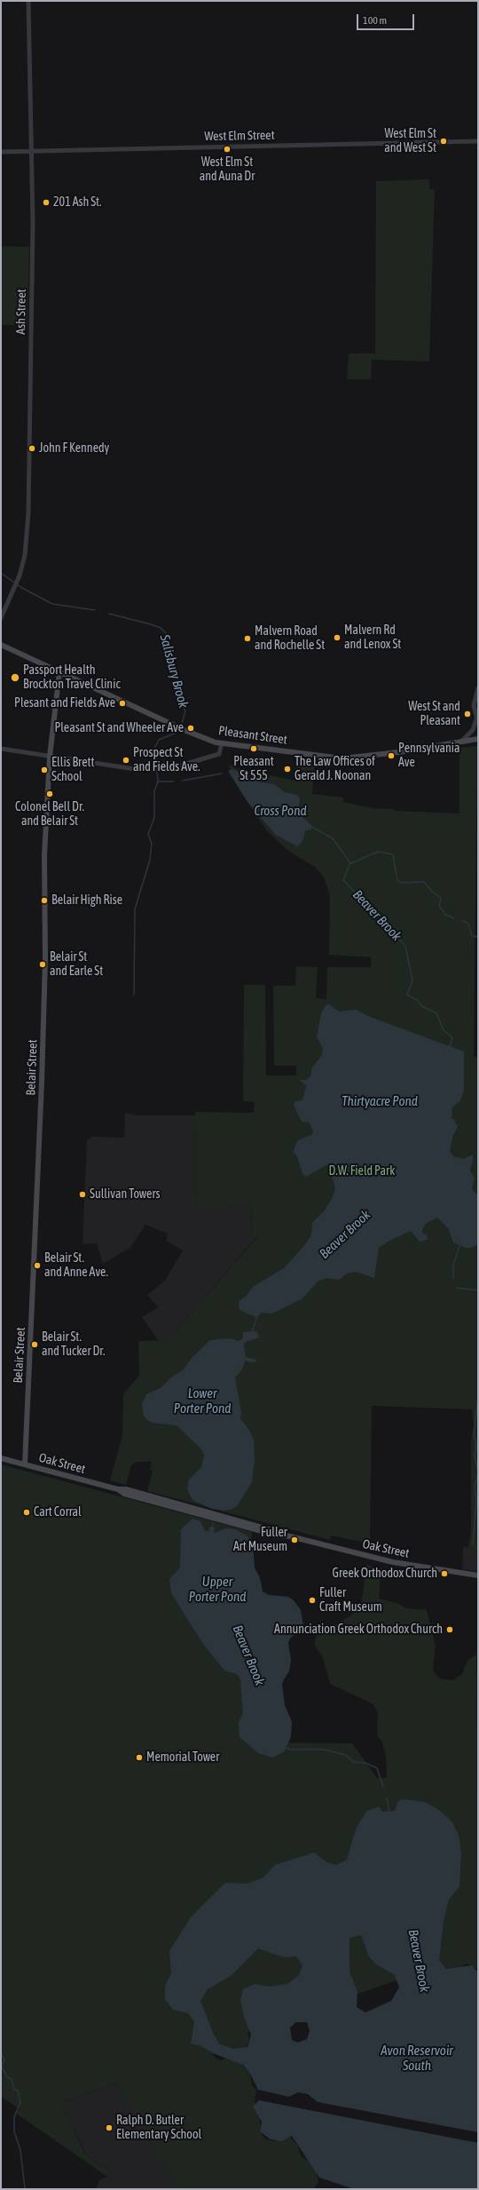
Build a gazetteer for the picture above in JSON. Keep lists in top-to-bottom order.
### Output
{
  "streets": {
    "main road": ["Pleasant Street", "Belair Street", "Oak Street"],
    "street": ["West Elm Street", "Ash Street"]
  },
  "crossings": [
    ["West Elm Street", "Ash Street"],
    ["Pleasant Street", "Belair Street"],
    ["Belair Street", "Oak Street"]
  ],
  "water": [
    "Salisbury Brook",
    "Cross Pond",
    "Beaver Brook",
    "Thirtyacre Pond",
    "Lower Porter Pond",
    "Upper Porter Pond",
    "Avon Reservoir South"
  ],
  "parks": ["D.W. Field Park"],
  "places": [
    "West Elm St and West St",
    "West Elm St and Auna Dr",
    "201 Ash St.",
    "John F Kennedy",
    "Malvern Rd and Lenox St",
    "Malvern Road and Rochelle St",
    "Passport Health Brockton Travel Clinic",
    "Plesant and Fields Ave",
    "West St and Pleasant",
    "Pleasant St and Wheeler Ave",
    "Pleasant St 555",
    "Pennsylvania Ave",
    "Prospect St and Fields Ave.",
    "The Law Offices of Gerald J. Noonan",
    "Ellis Brett School",
    "Colonel Bell Dr. and Belair St",
    "Belair High Rise",
    "Belair St and Earle St",
    "Sullivan Towers",
    "Belair St. and Anne Ave.",
    "Belair St. and Tucker Dr.",
    "Cart Corral",
    "Fuller Art Museum",
    "Greek Orthodox Church",
    "Fuller Craft Museum",
    "Annunciation Greek Orthodox Church",
    "Memorial Tower",
    "Ralph D. Butler Elementary School"
  ],
  "scale_bar": "100 m"
}
